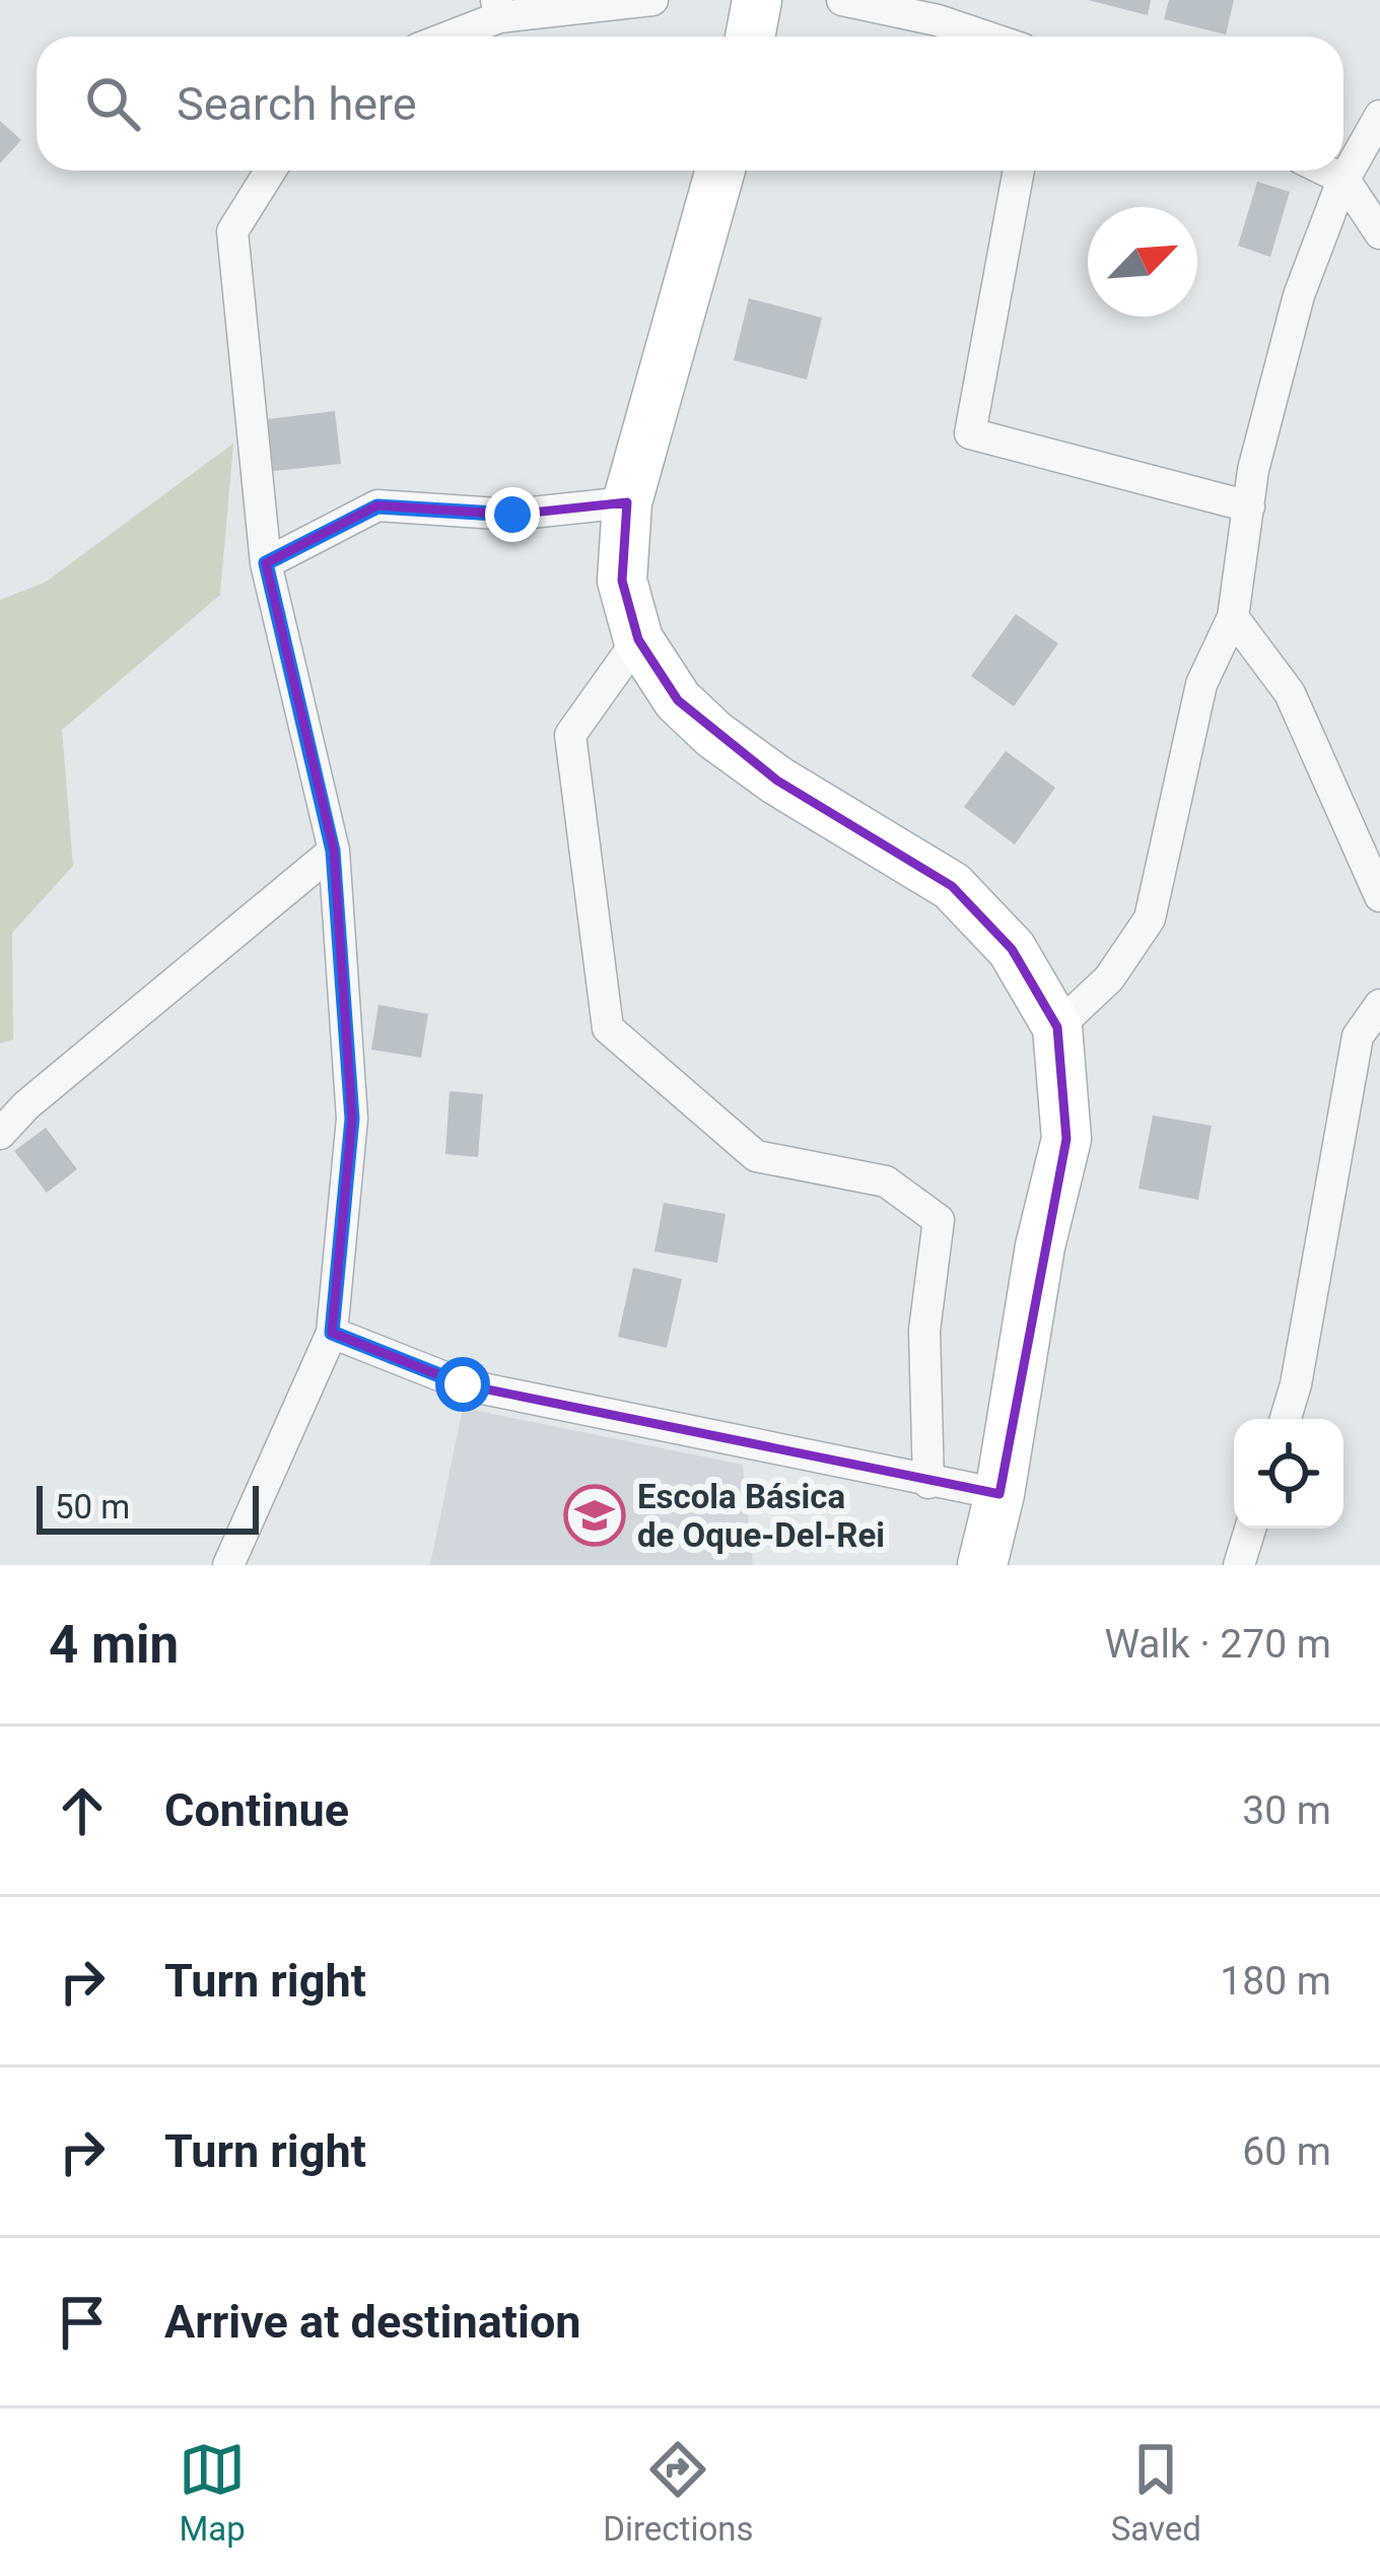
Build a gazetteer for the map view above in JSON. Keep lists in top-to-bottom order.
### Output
{
  "places": {
    "school or university": ["Escola Básica de Oque-Del-Rei"]
  },
  "scale_bar": "50 m",
  "north": "top right",
  "page": {
    "search": "Search here",
    "scale": "50 m",
    "heading": ["4 min", "Walk · 270 m"],
    "list": [
      ["Continue", "30 m"],
      ["Turn right", "180 m"],
      ["Turn right", "60 m"],
      "Arrive at destination"
    ],
    "nav": ["Map", "Directions", "Saved"]
  }
}
